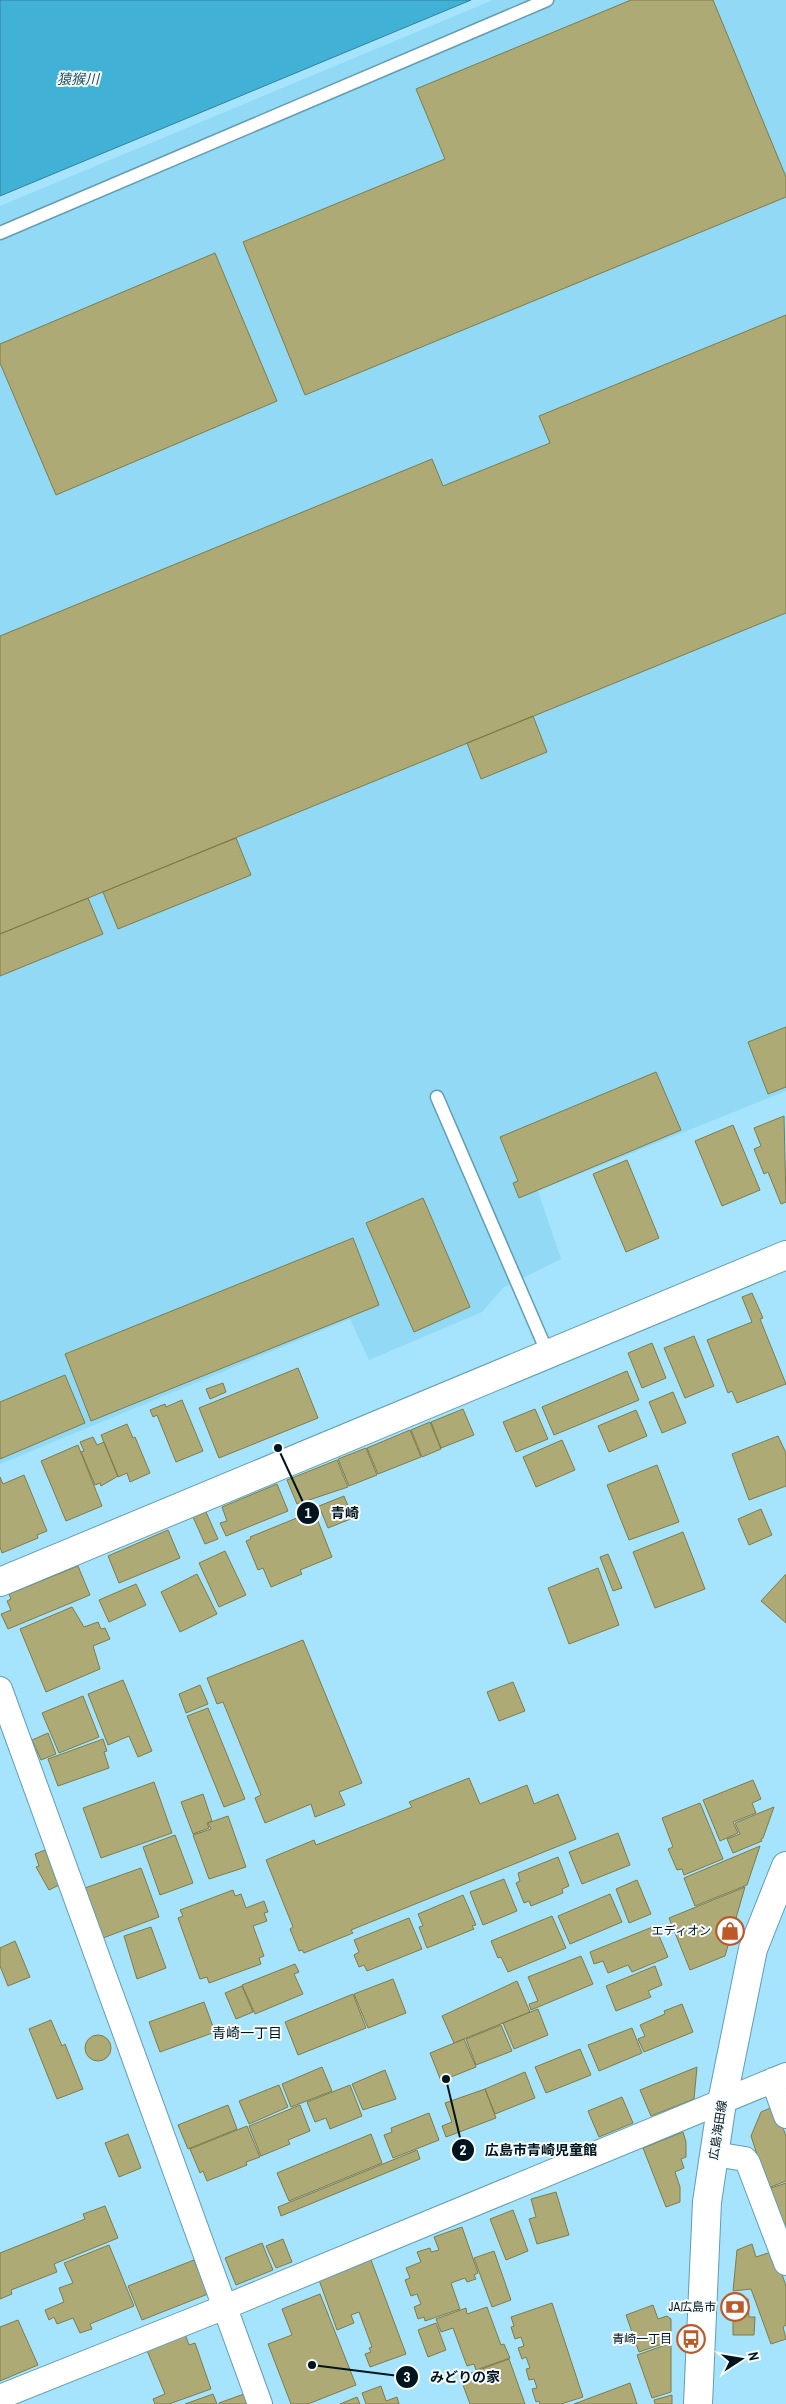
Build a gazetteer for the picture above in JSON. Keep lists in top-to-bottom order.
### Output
{
  "streets": {
    "street": ["広島海田線"]
  },
  "districts": ["青崎一丁目"],
  "water": ["猿猴川"],
  "places": {
    "other": ["青崎", "広島市青崎児童館", "みどりの家"],
    "shop": ["エディオン"],
    "bank": ["JA広島市"],
    "bus stop": ["青崎一丁目"]
  },
  "north": "right"
}
